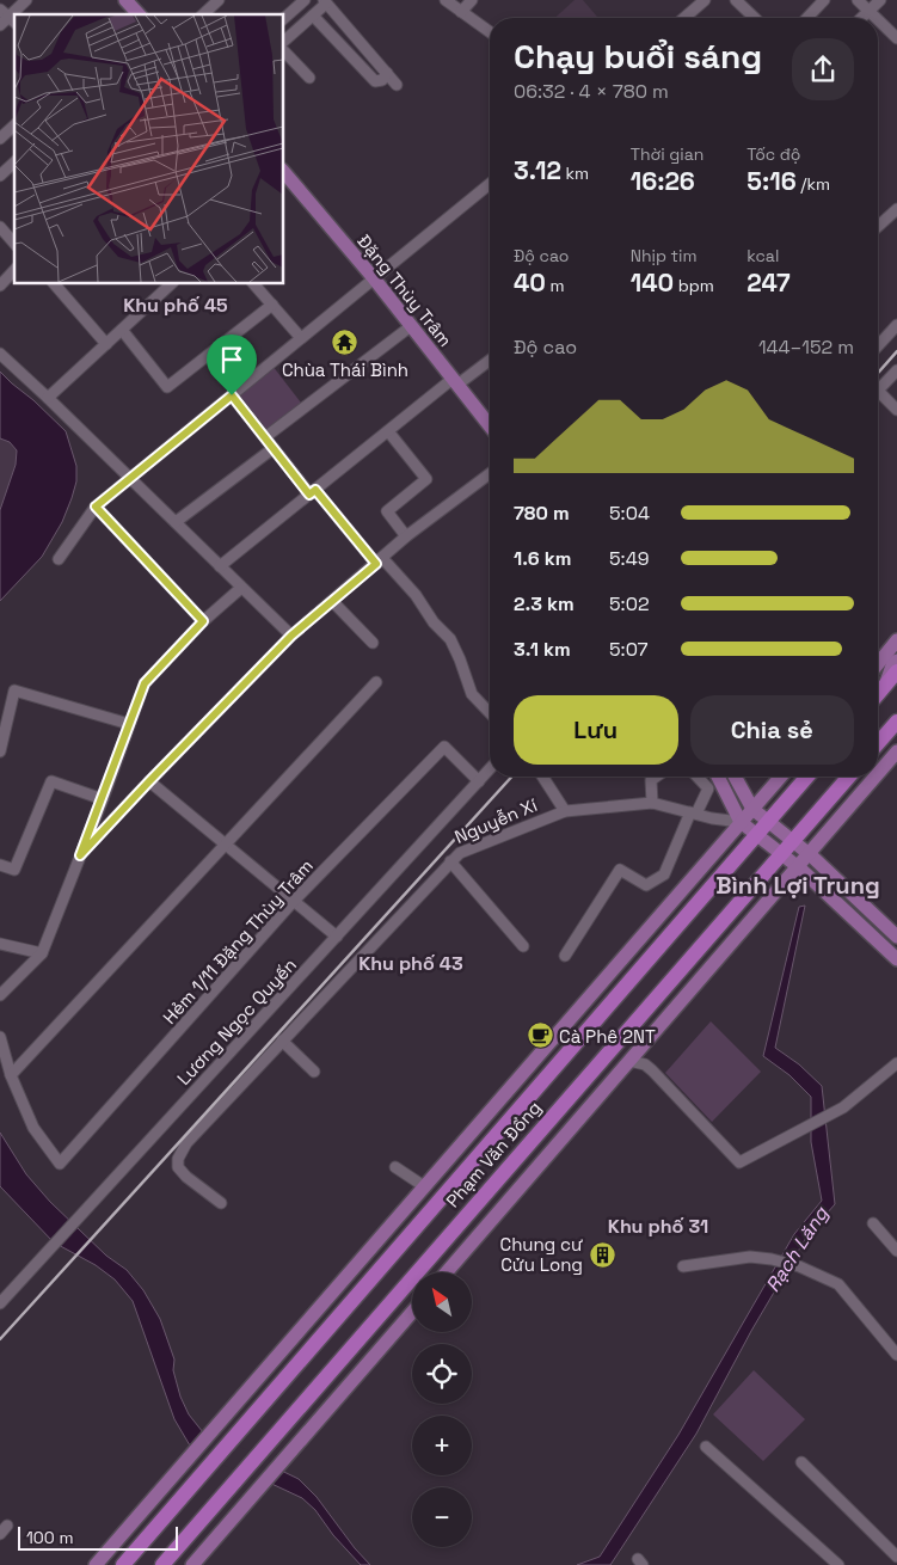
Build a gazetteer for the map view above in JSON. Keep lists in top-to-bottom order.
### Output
{
  "streets": {
    "highway": ["Phạm Văn Đồng"],
    "main road": ["Đặng Thùy Trâm", "Nguyễn Xí"],
    "street": ["Hẻm 1/11 Đặng Thùy Trâm", "Lương Ngọc Quyến"]
  },
  "crossings": [
    ["Nguyễn Xí", "Phạm Văn Đồng"],
    ["Hẻm 1/11 Đặng Thùy Trâm", "Lương Ngọc Quyến"]
  ],
  "districts": [
    "Khu phố 45",
    "Bình Lợi Trung",
    "Khu phố 43",
    "Khu phố 31"
  ],
  "water": ["Rạch Lăng"],
  "places": {
    "temple": ["Chùa Thái Bình"],
    "cafe": ["Cà Phê 2NT"],
    "building": ["Chung cư Cửu Long"]
  },
  "scale_bar": "100 m",
  "north": "top left",
  "page": {
    "heading": ["Chạy buổi sáng", "06:32 · 4 × 780 m"],
    "stats": [
      ["3.12 km"],
      ["Thời gian", "16:26"],
      ["Tốc độ", "5:16 /km"],
      ["Độ cao", "40 m"],
      ["Nhịp tim", "140 bpm"],
      ["kcal", "247"]
    ],
    "chart": ["Độ cao", "144–152 m"],
    "list": [
      {
        "name": "780 m",
        "note": "5:04"
      },
      {
        "name": "1.6 km",
        "note": "5:49"
      },
      {
        "name": "2.3 km",
        "note": "5:02"
      },
      {
        "name": "3.1 km",
        "note": "5:07"
      }
    ],
    "buttons": ["Lưu", "Chia sẻ"],
    "map_buttons": ["+", "−"],
    "scale": "100 m"
  }
}
